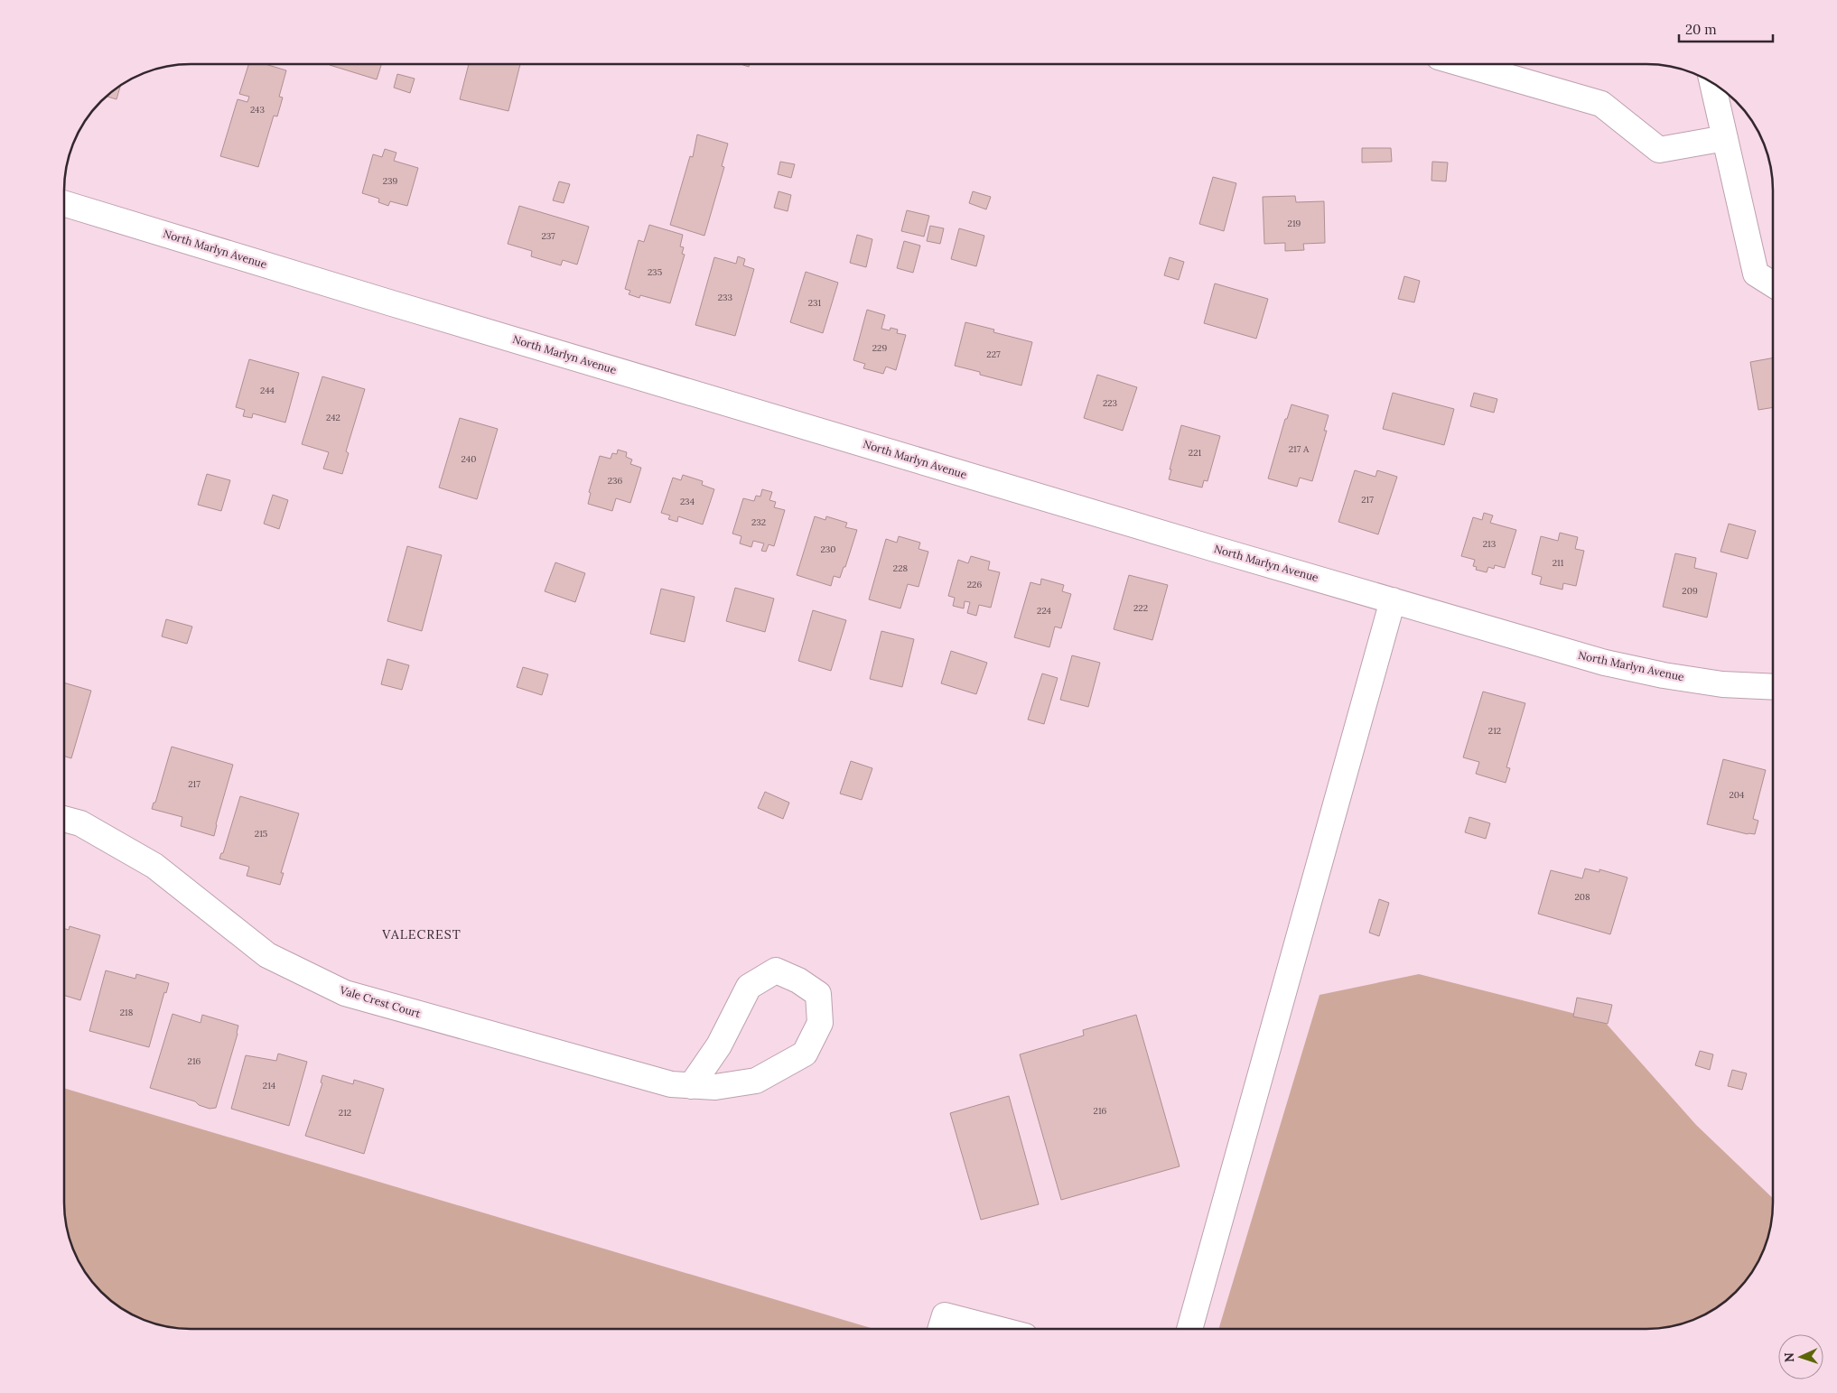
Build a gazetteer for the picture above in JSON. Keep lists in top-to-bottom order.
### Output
{
  "streets": {
    "street": ["North Marlyn Avenue", "Vale Crest Court"]
  },
  "districts": ["VALECREST"],
  "house_numbers": [
    "243",
    "239",
    "219",
    "237",
    "235",
    "233",
    "231",
    "229",
    "227",
    "244",
    "223",
    "242",
    "217 A",
    "221",
    "240",
    "236",
    "217",
    "234",
    "232",
    "213",
    "230",
    "211",
    "228",
    "226",
    "209",
    "222",
    "224",
    "212",
    "217",
    "204",
    "215",
    "208",
    "218",
    "216",
    "214",
    "216",
    "212"
  ],
  "scale_bar": "20 m",
  "north": "left"
}
